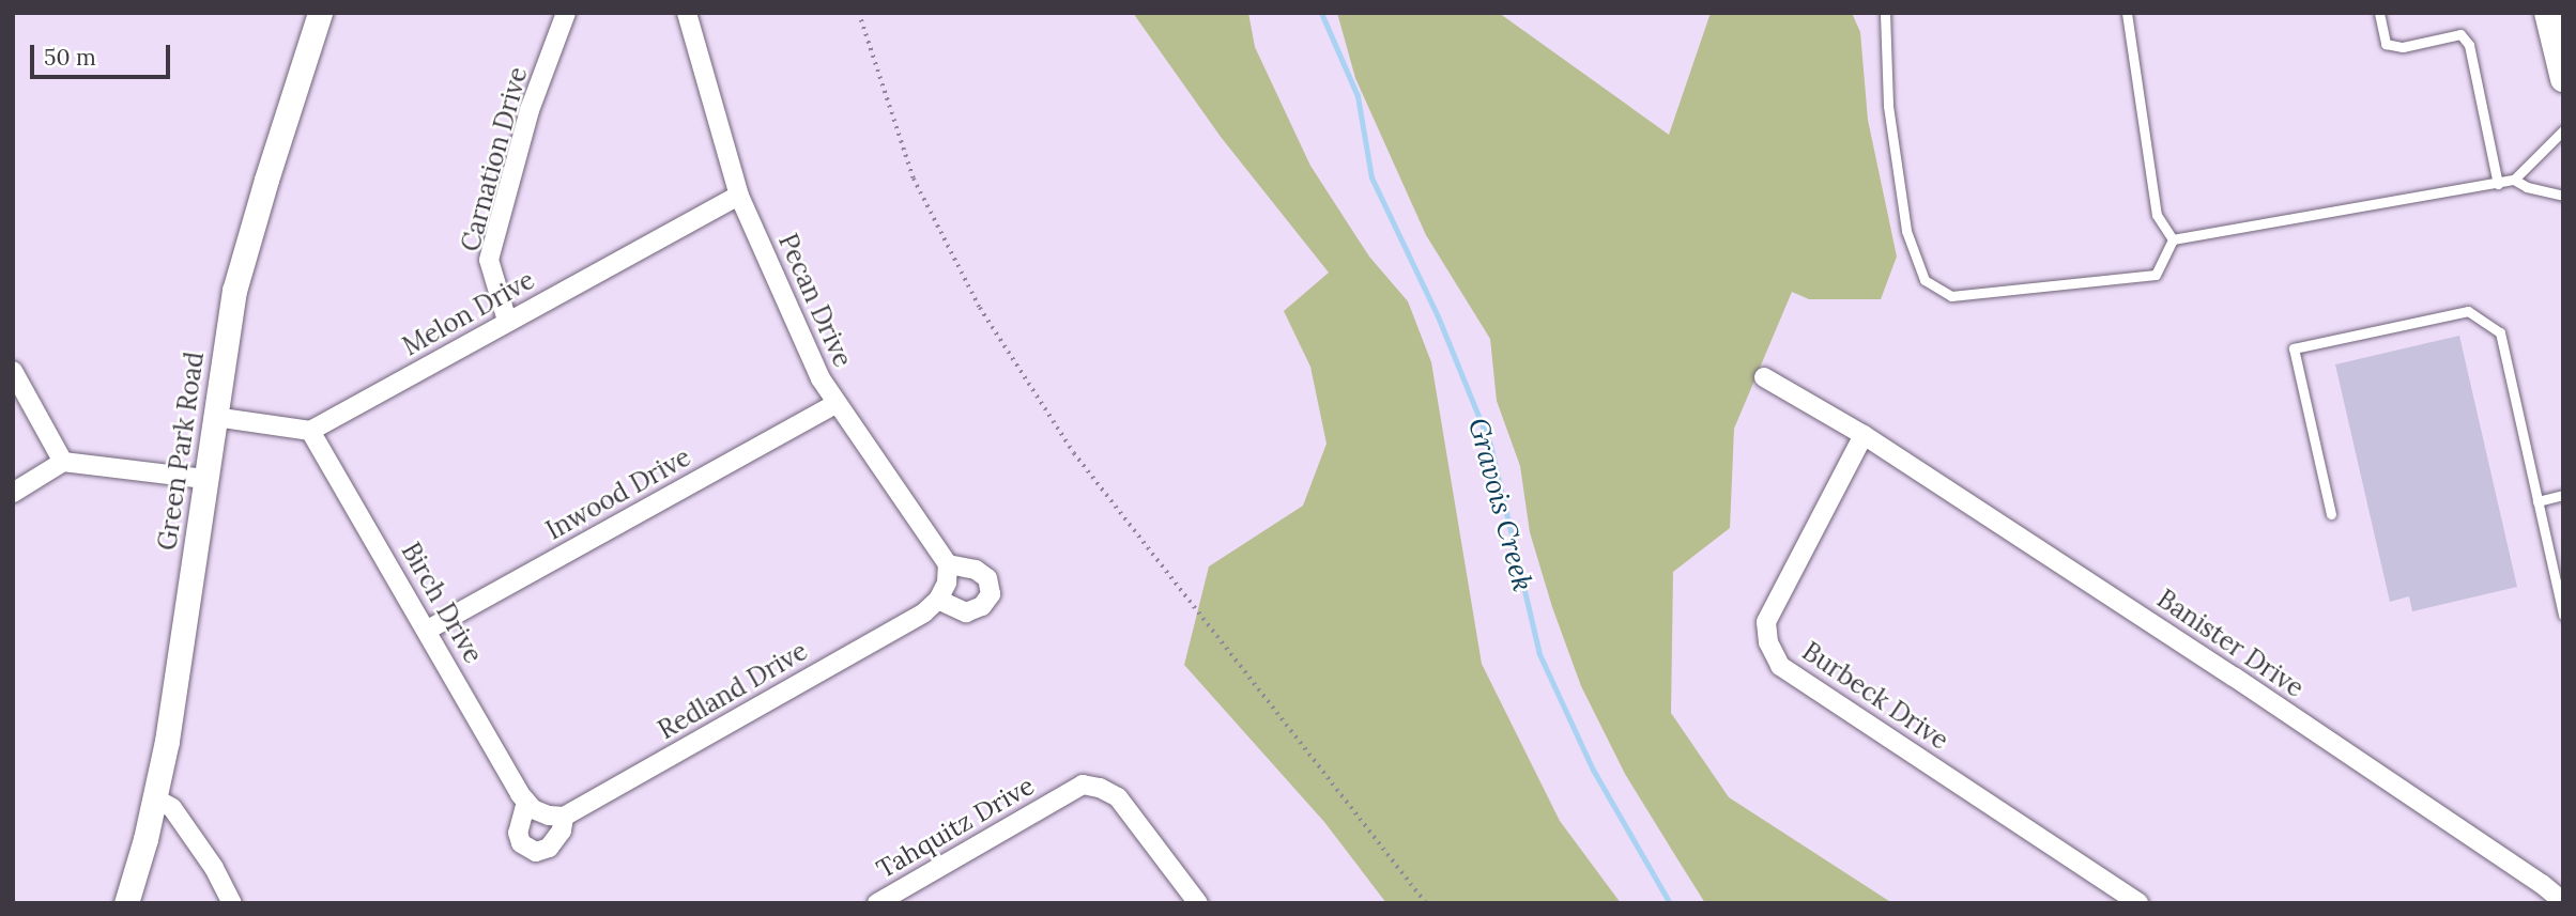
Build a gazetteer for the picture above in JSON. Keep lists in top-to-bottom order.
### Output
{
  "streets": {
    "street": [
      "Carnation Drive",
      "Pecan Drive",
      "Melon Drive",
      "Green Park Road",
      "Inwood Drive",
      "Birch Drive",
      "Banister Drive",
      "Redland Drive",
      "Burbeck Drive",
      "Tahquitz Drive"
    ]
  },
  "crossings": [
    ["Carnation Drive", "Melon Drive"],
    ["Pecan Drive", "Melon Drive"],
    ["Pecan Drive", "Inwood Drive"],
    ["Pecan Drive", "Redland Drive"],
    ["Melon Drive", "Birch Drive"],
    ["Inwood Drive", "Birch Drive"],
    ["Birch Drive", "Redland Drive"],
    ["Banister Drive", "Burbeck Drive"]
  ],
  "water": ["Gravois Creek"],
  "scale_bar": "50 m"
}
